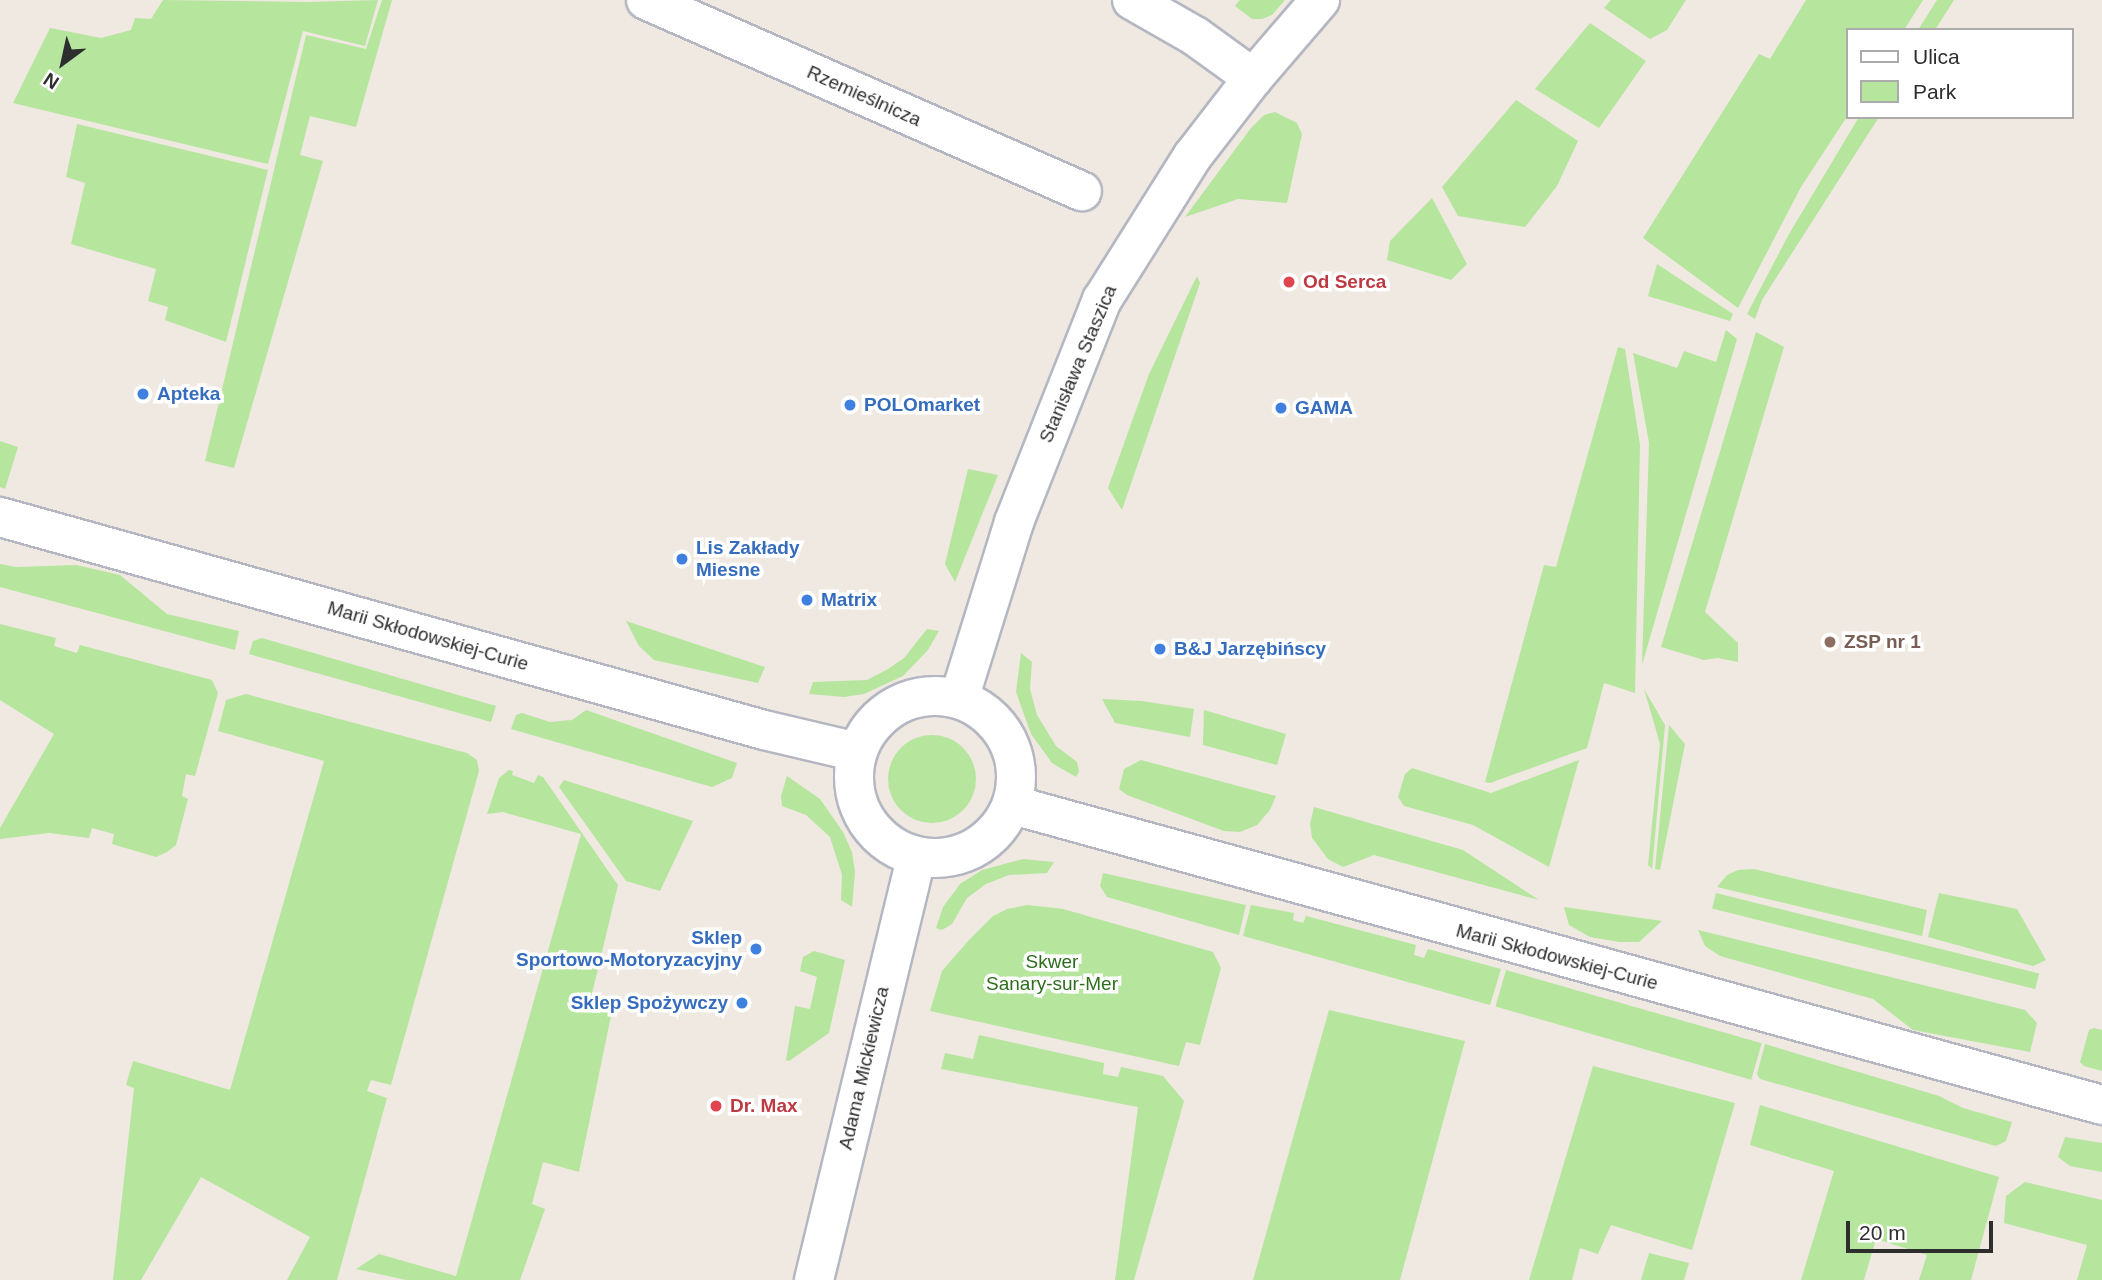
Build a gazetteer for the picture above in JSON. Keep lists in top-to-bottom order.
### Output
{
  "streets": {
    "street": [
      "Rzemieślnicza",
      "Stanisława Staszica",
      "Marii Skłodowskiej-Curie",
      "Adama Mickiewicza"
    ]
  },
  "crossings": [
    ["Stanisława Staszica", "Marii Skłodowskiej-Curie"],
    ["Stanisława Staszica", "Adama Mickiewicza"],
    ["Marii Skłodowskiej-Curie", "Adama Mickiewicza"]
  ],
  "parks": ["Skwer Sanary-sur-Mer"],
  "places": [
    "Od Serca",
    "Apteka",
    "POLOmarket",
    "GAMA",
    "Lis Zakłady Miesne",
    "Matrix",
    "ZSP nr 1",
    "B&J Jarzębińscy",
    "Sklep Sportowo-Motoryzacyjny",
    "Sklep Spożywczy",
    "Dr. Max"
  ],
  "legend": ["Ulica", "Park"],
  "scale_bar": "20 m",
  "north": "bottom left"
}
